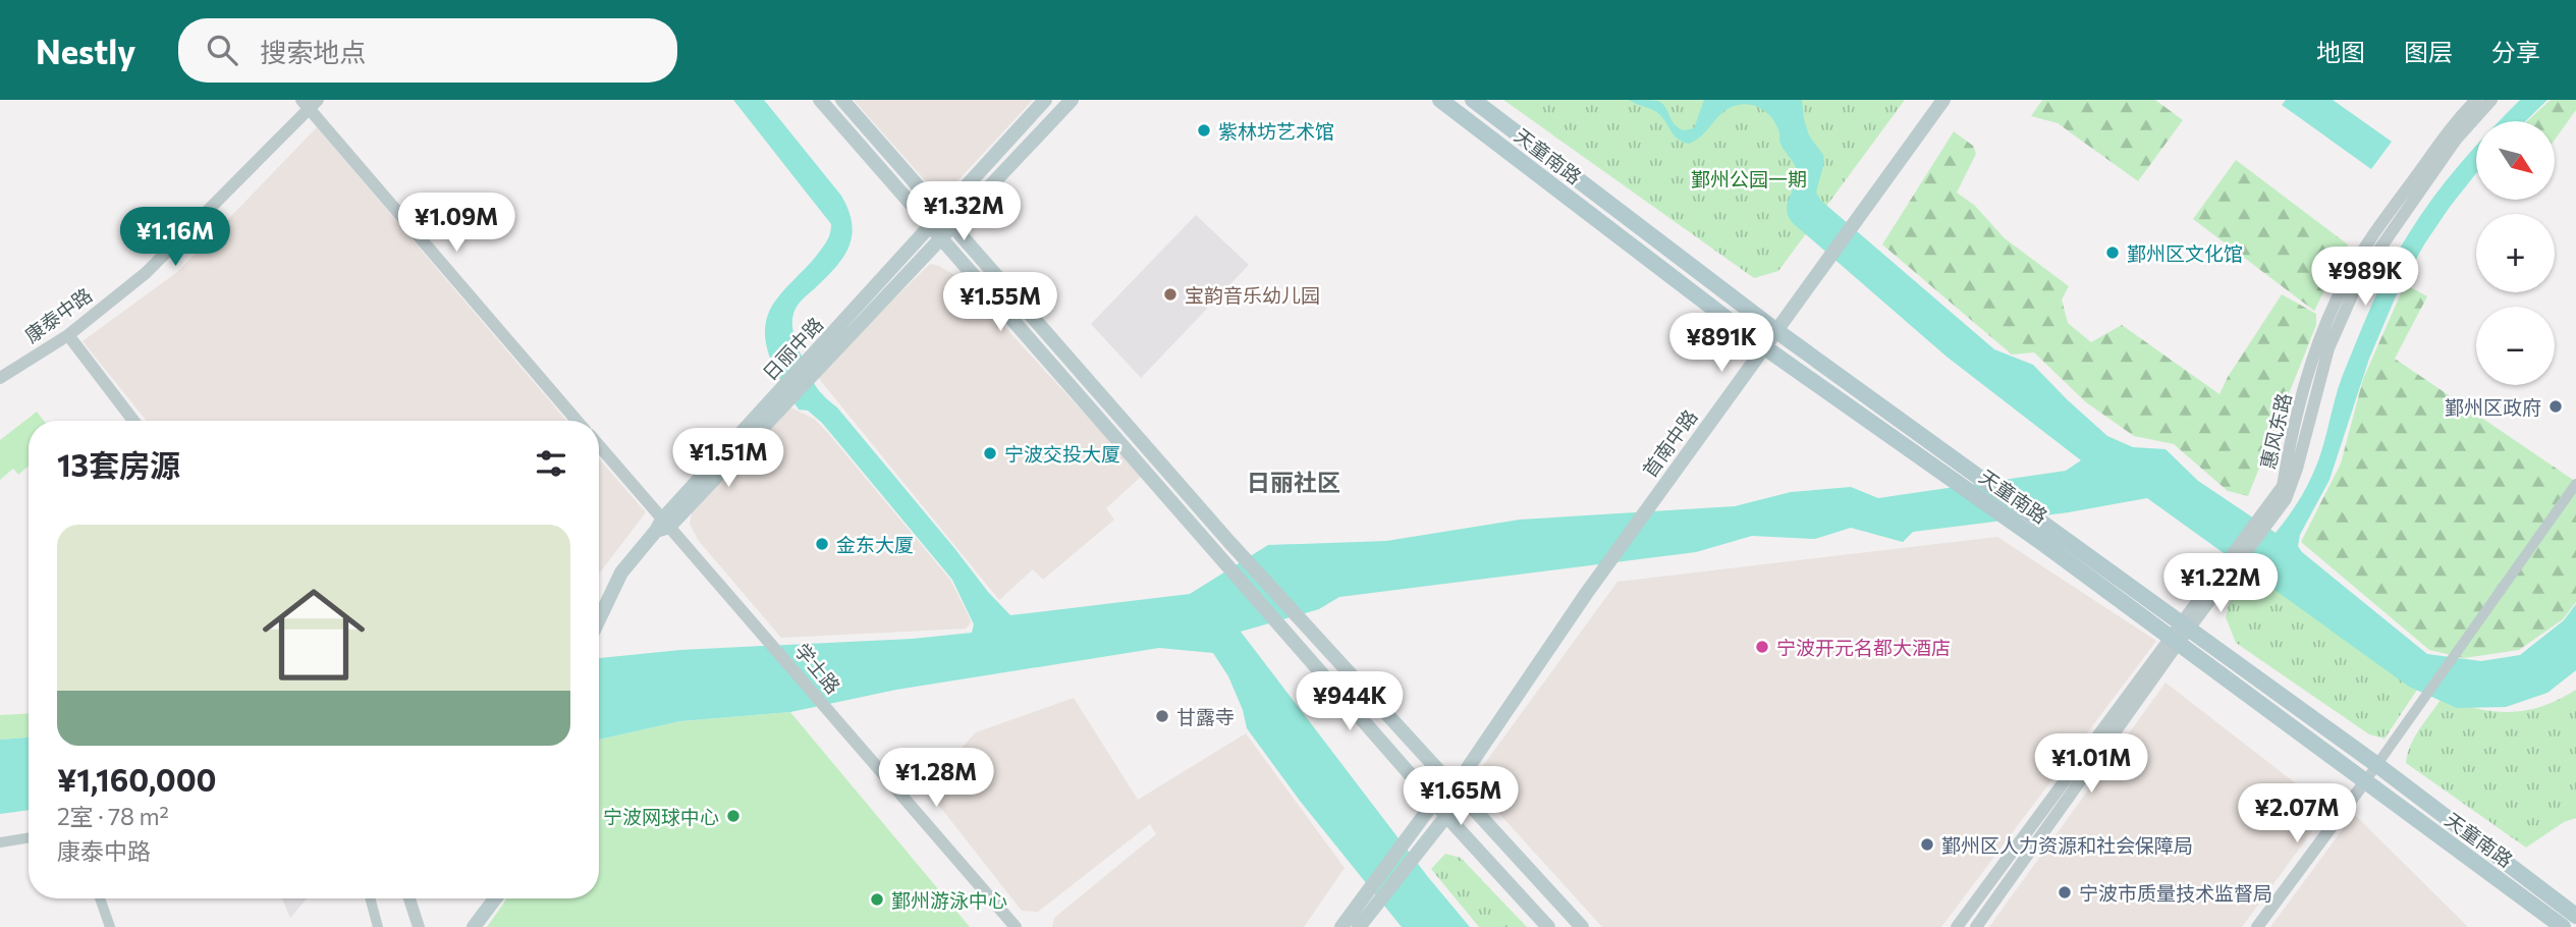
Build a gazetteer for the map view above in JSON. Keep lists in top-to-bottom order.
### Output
{
  "streets": {
    "main road": ["天童南路", "日丽中路", "首南中路"],
    "street": ["康泰中路", "惠风东路", "学士路"]
  },
  "crossings": [
    ["天童南路", "惠风东路"],
    ["天童南路", "首南中路"],
    ["日丽中路", "学士路"]
  ],
  "districts": ["日丽社区"],
  "parks": ["鄞州公园一期"],
  "places": [
    "紫林坊艺术馆",
    "鄞州区文化馆",
    "宝韵音乐幼儿园",
    "鄞州区政府",
    "宁波交投大厦",
    "金东大厦",
    "宁波开元名都大酒店",
    "甘露寺",
    "宁波网球中心",
    "鄞州区人力资源和社会保障局",
    "宁波市质量技术监督局",
    "鄞州游泳中心"
  ],
  "north": "bottom right",
  "page": {
    "header": "Nestly",
    "search": "搜索地点",
    "nav": ["地图", "图层", "分享"],
    "map_buttons": ["+", "−"],
    "price": [
      "¥1.32M",
      "¥1.09M",
      "¥1.16M",
      "¥989K",
      "¥1.55M",
      "¥891K",
      "¥1.51M",
      "¥1.22M",
      "¥944K",
      "¥1.01M",
      "¥1.28M",
      "¥1.65M",
      "¥2.07M"
    ],
    "heading": "13套房源",
    "list": [
      {
        "name": "¥1,160,000",
        "note": "2室 · 78 m² · 康泰中路"
      }
    ]
  }
}
